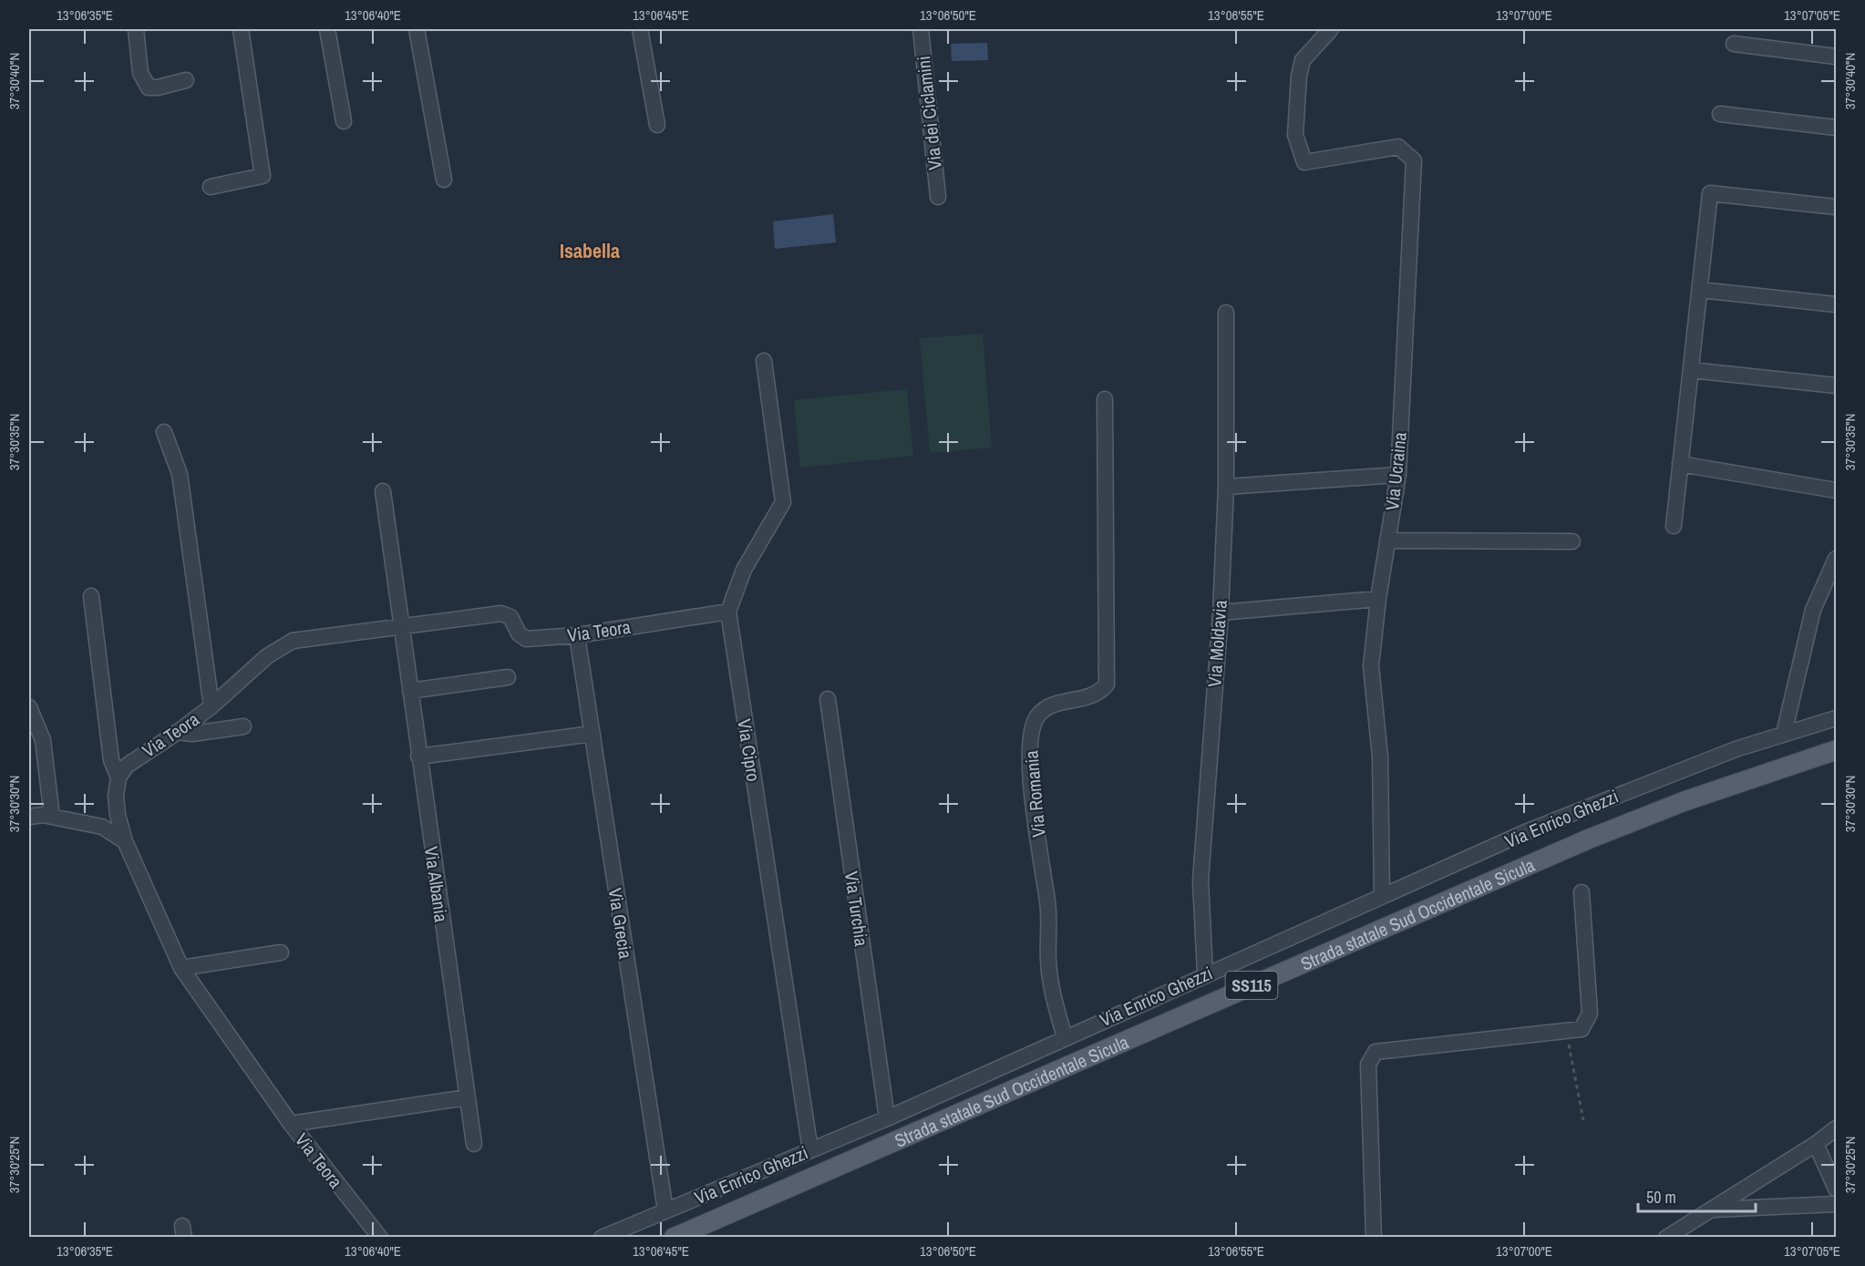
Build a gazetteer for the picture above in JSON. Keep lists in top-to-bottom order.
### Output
{
  "streets": {
    "main road": ["Strada statale Sud Occidentale Sicula", "SS115"],
    "street": [
      "Via dei Ciclamini",
      "Via Ucraina",
      "Via Teora",
      "Via Moldavia",
      "Via Cipro",
      "Via Romania",
      "Via Enrico Ghezzi",
      "Via Albania",
      "Via Turchia",
      "Via Grecia"
    ]
  },
  "crossings": [
    ["Via Ucraina", "Via Enrico Ghezzi"],
    ["Via Teora", "Via Cipro"],
    ["Via Teora", "Via Albania"],
    ["Via Teora", "Via Grecia"],
    ["Via Moldavia", "Via Enrico Ghezzi"],
    ["Via Cipro", "Via Enrico Ghezzi"],
    ["Via Romania", "Via Enrico Ghezzi"],
    ["Via Enrico Ghezzi", "Via Turchia"],
    ["Via Enrico Ghezzi", "Via Grecia"]
  ],
  "districts": ["Isabella"],
  "scale_bar": "50 m",
  "coordinates": [
    "13°06'35\"E",
    "13°06'40\"E",
    "13°06'45\"E",
    "13°06'50\"E",
    "13°06'55\"E",
    "13°07'00\"E",
    "13°07'05\"E",
    "37°30'40\"N",
    "37°30'35\"N",
    "37°30'30\"N",
    "37°30'25\"N"
  ]
}
